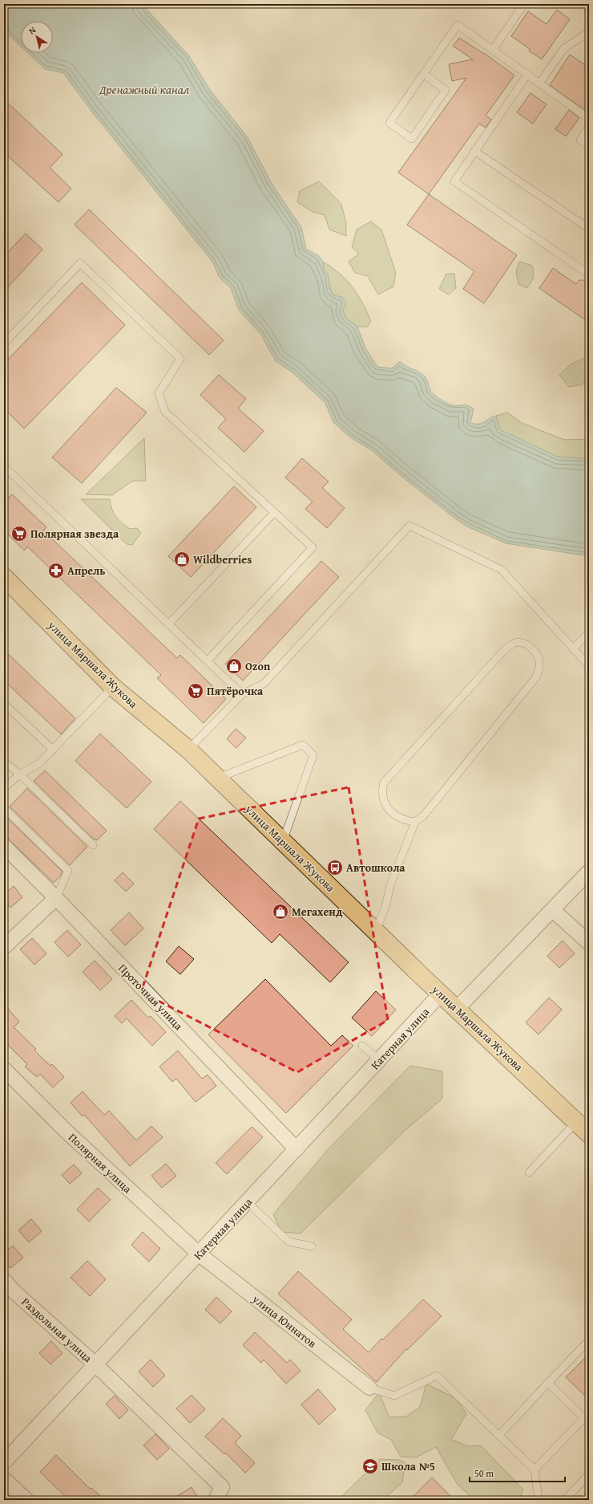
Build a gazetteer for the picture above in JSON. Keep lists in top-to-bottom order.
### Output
{
  "streets": {
    "main road": ["улица Маршала Жукова"],
    "street": [
      "Проточная улица",
      "Катерная улица",
      "Полярная улица",
      "улица Юннатов",
      "Раздольная улица"
    ]
  },
  "crossings": [
    ["улица Маршала Жукова", "Катерная улица"],
    ["Проточная улица", "Катерная улица"],
    ["Катерная улица", "Полярная улица"],
    ["Катерная улица", "улица Юннатов"],
    ["Катерная улица", "Раздольная улица"],
    ["Полярная улица", "улица Юннатов"]
  ],
  "water": ["Дренажный канал"],
  "places": {
    "supermarket": ["Полярная звезда", "Пятёрочка"],
    "shop": ["Wildberries", "Ozon", "Мегахенд"],
    "pharmacy": ["Апрель"],
    "bus stop": ["Автошкола"],
    "school or university": ["Школа №5"]
  },
  "scale_bar": "50 m",
  "north": "top left"
}
